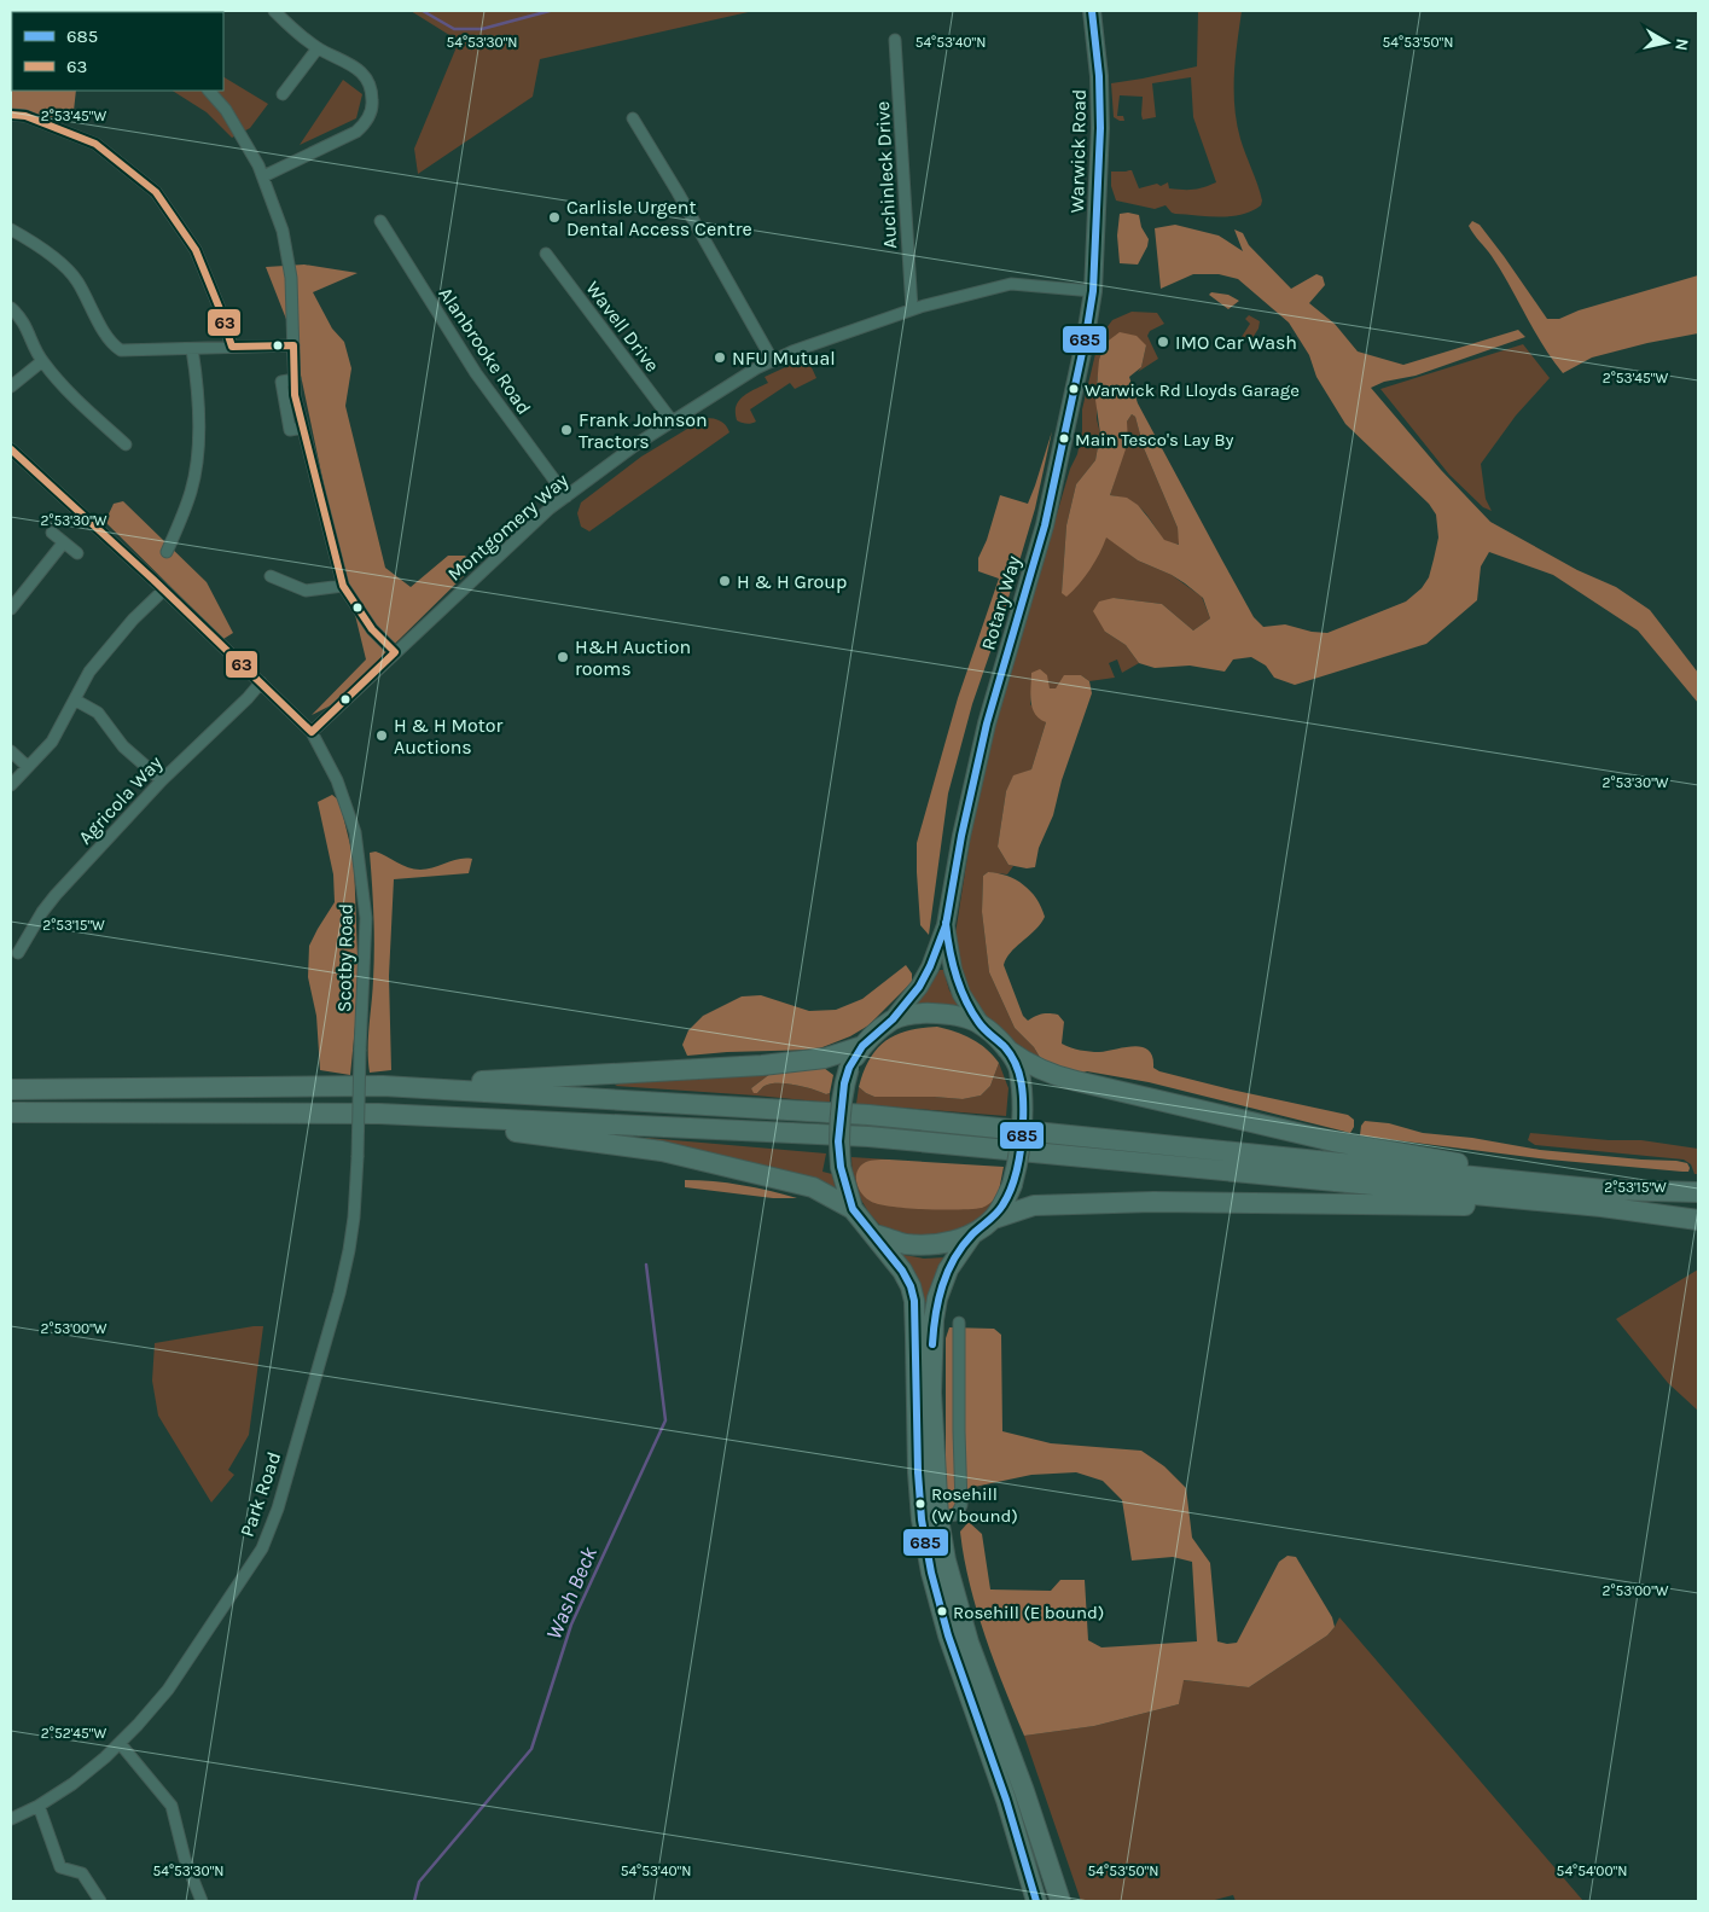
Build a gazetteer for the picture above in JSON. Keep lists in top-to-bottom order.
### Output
{
  "streets": {
    "main road": ["Warwick Road", "Rotary Way"],
    "street": [
      "Auchinleck Drive",
      "Wavell Drive",
      "Alanbrooke Road",
      "Montgomery Way",
      "Agricola Way",
      "Scotby Road",
      "Park Road"
    ]
  },
  "crossings": [
    ["Warwick Road", "Montgomery Way"],
    ["Warwick Road", "Rotary Way"],
    ["Auchinleck Drive", "Montgomery Way"],
    ["Wavell Drive", "Montgomery Way"],
    ["Alanbrooke Road", "Montgomery Way"],
    ["Montgomery Way", "Rotary Way"],
    ["Montgomery Way", "Scotby Road"],
    ["Agricola Way", "Scotby Road"],
    ["Scotby Road", "Park Road"]
  ],
  "water": ["Wash Beck"],
  "places": [
    "Carlisle Urgent Dental Access Centre",
    "IMO Car Wash",
    "NFU Mutual",
    "Warwick Rd Lloyds Garage",
    "Frank Johnson Tractors",
    "Main Tesco's Lay By",
    "H & H Group",
    "H&H Auction rooms",
    "H & H Motor Auctions",
    "Rosehill (W bound)",
    "Rosehill (E bound)"
  ],
  "lines": ["transit line 685", "transit line 63"],
  "legend": ["685", "63"],
  "north": "right",
  "coordinates": [
    "54°53'30\"N",
    "54°53'40\"N",
    "54°53'50\"N",
    "2°53'45\"W",
    "2°53'30\"W",
    "2°53'15\"W",
    "2°53'00\"W",
    "2°52'45\"W",
    "54°54'00\"N"
  ]
}
